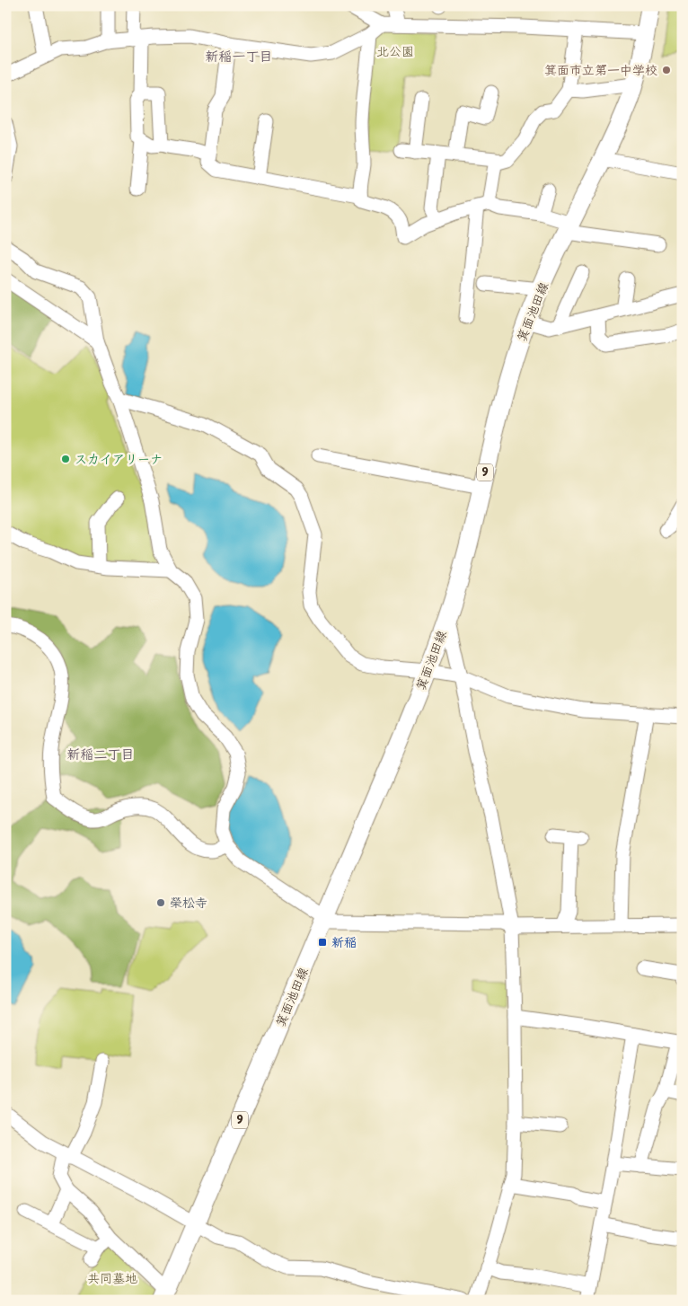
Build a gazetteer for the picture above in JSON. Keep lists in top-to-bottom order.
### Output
{
  "streets": {
    "main road": ["箕面池田線", "9"]
  },
  "districts": ["新稲一丁目", "新稲二丁目"],
  "parks": ["北公園", "共同墓地"],
  "places": {
    "other": ["箕面市立第一中学校", "スカイアリーナ", "榮松寺"],
    "transit": ["新稲"]
  }
}
